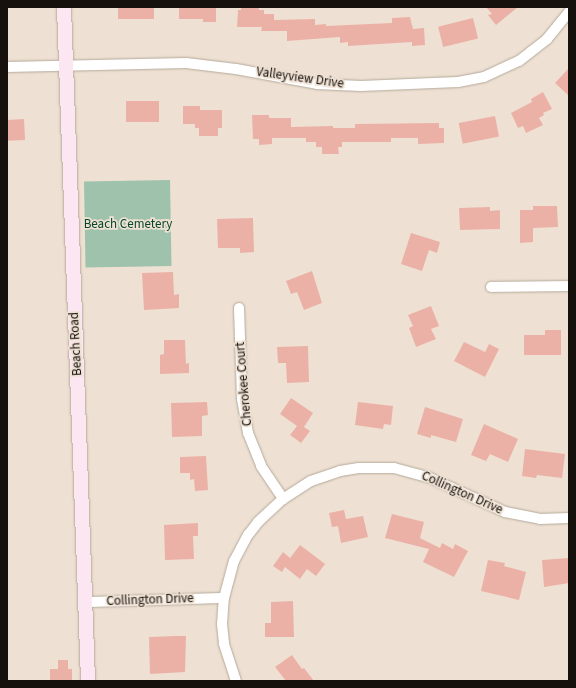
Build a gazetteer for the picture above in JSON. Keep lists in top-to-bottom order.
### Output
{
  "streets": {
    "street": [
      "Valleyview Drive",
      "Beach Road",
      "Cherokee Court",
      "Collington Drive"
    ]
  },
  "crossings": [
    ["Valleyview Drive", "Beach Road"],
    ["Beach Road", "Collington Drive"],
    ["Cherokee Court", "Collington Drive"]
  ],
  "parks": ["Beach Cemetery"]
}
